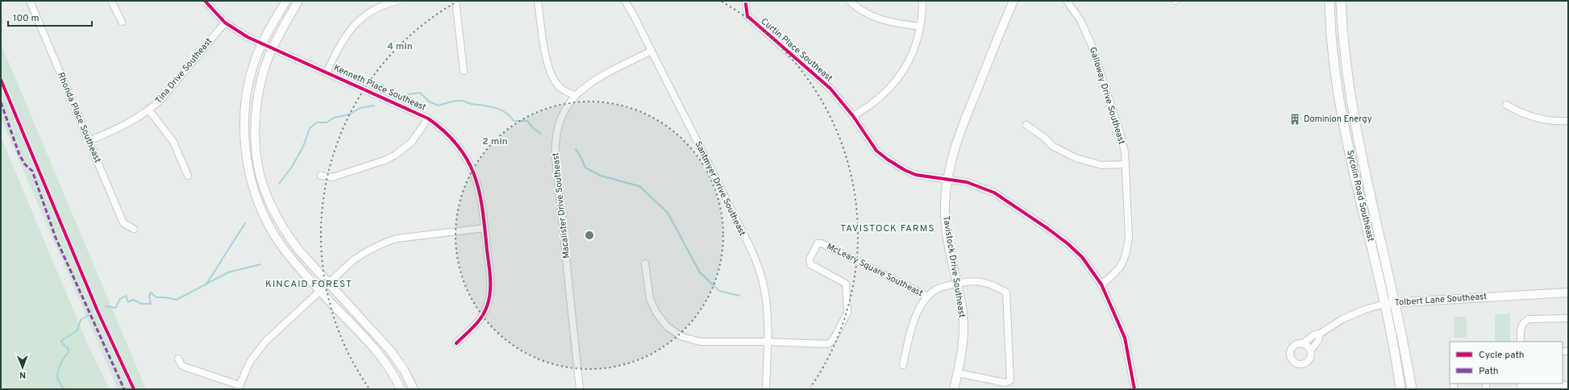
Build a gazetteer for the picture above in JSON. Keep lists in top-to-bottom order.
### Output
{
  "streets": {
    "main road": ["Sycolin Road Southeast"],
    "street": [
      "Curtin Place Southeast",
      "Tina Drive Southeast",
      "Kenneth Place Southeast",
      "Galloway Drive Southeast",
      "Rhonda Place Southeast",
      "Santmyer Drive Southeast",
      "Macalister Drive Southeast",
      "Tavistock Drive Southeast",
      "McLeary Square Southeast",
      "Tolbert Lane Southeast"
    ]
  },
  "crossings": [
    ["Curtin Place Southeast", "Galloway Drive Southeast"],
    ["Curtin Place Southeast", "Tavistock Drive Southeast"],
    ["Tina Drive Southeast", "Kenneth Place Southeast"],
    ["Tina Drive Southeast", "Rhonda Place Southeast"],
    ["Santmyer Drive Southeast", "Macalister Drive Southeast"],
    ["Santmyer Drive Southeast", "McLeary Square Southeast"],
    ["Sycolin Road Southeast", "Tolbert Lane Southeast"]
  ],
  "districts": ["TAVISTOCK FARMS", "KINCAID FOREST"],
  "places": {
    "building": ["Dominion Energy"]
  },
  "legend": ["Cycle path", "Path"],
  "scale_bar": "100 m",
  "north": "bottom",
  "rings": ["4 min", "2 min"]
}
